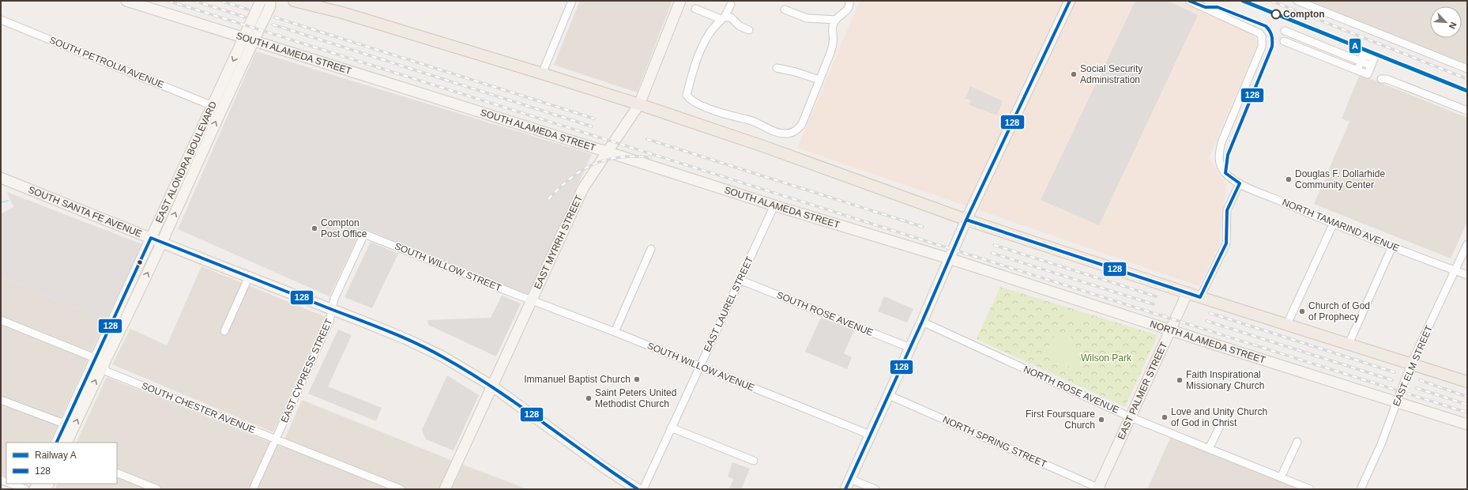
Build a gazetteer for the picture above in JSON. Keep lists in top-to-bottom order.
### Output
{
  "streets": {
    "main road": [
      "SOUTH ALAMEDA STREET",
      "EAST ALONDRA BOULEVARD",
      "SOUTH SANTA FE AVENUE",
      "EAST MYRRH STREET",
      "NORTH ALAMEDA STREET",
      "EAST PALMER STREET"
    ],
    "street": [
      "SOUTH PETROLIA AVENUE",
      "NORTH TAMARIND AVENUE",
      "SOUTH WILLOW STREET",
      "EAST LAUREL STREET",
      "SOUTH ROSE AVENUE",
      "EAST ELM STREET",
      "SOUTH WILLOW AVENUE",
      "EAST CYPRESS STREET",
      "NORTH ROSE AVENUE",
      "SOUTH CHESTER AVENUE",
      "NORTH SPRING STREET"
    ]
  },
  "crossings": [
    ["SOUTH ALAMEDA STREET", "EAST ALONDRA BOULEVARD"],
    ["SOUTH ALAMEDA STREET", "EAST MYRRH STREET"],
    ["SOUTH ALAMEDA STREET", "EAST LAUREL STREET"],
    ["SOUTH ALAMEDA STREET", "NORTH ALAMEDA STREET"],
    ["SOUTH PETROLIA AVENUE", "EAST ALONDRA BOULEVARD"],
    ["EAST ALONDRA BOULEVARD", "SOUTH SANTA FE AVENUE"],
    ["EAST ALONDRA BOULEVARD", "SOUTH CHESTER AVENUE"],
    ["SOUTH SANTA FE AVENUE", "EAST MYRRH STREET"],
    ["SOUTH SANTA FE AVENUE", "EAST CYPRESS STREET"],
    ["NORTH TAMARIND AVENUE", "EAST ELM STREET"],
    ["EAST MYRRH STREET", "SOUTH WILLOW STREET"],
    ["EAST MYRRH STREET", "SOUTH WILLOW AVENUE"],
    ["SOUTH WILLOW STREET", "SOUTH WILLOW AVENUE"],
    ["SOUTH WILLOW STREET", "EAST CYPRESS STREET"],
    ["EAST LAUREL STREET", "SOUTH ROSE AVENUE"],
    ["EAST LAUREL STREET", "SOUTH WILLOW AVENUE"],
    ["NORTH ALAMEDA STREET", "EAST ELM STREET"],
    ["NORTH ALAMEDA STREET", "EAST PALMER STREET"],
    ["EAST CYPRESS STREET", "SOUTH CHESTER AVENUE"],
    ["NORTH ROSE AVENUE", "EAST PALMER STREET"],
    ["EAST PALMER STREET", "NORTH SPRING STREET"]
  ],
  "parks": ["Wilson Park"],
  "places": [
    "Compton",
    "Social Security Administration",
    "Douglas F. Dollarhide Community Center",
    "Compton Post Office",
    "Church of God of Prophecy",
    "Immanuel Baptist Church",
    "Faith Inspirational Missionary Church",
    "Saint Peters United Methodist Church",
    "Love and Unity Church of God in Christ",
    "First Foursquare Church"
  ],
  "lines": ["rail line A", "transit line 128"],
  "legend": ["Railway A", "128"],
  "north": "bottom right"
}
